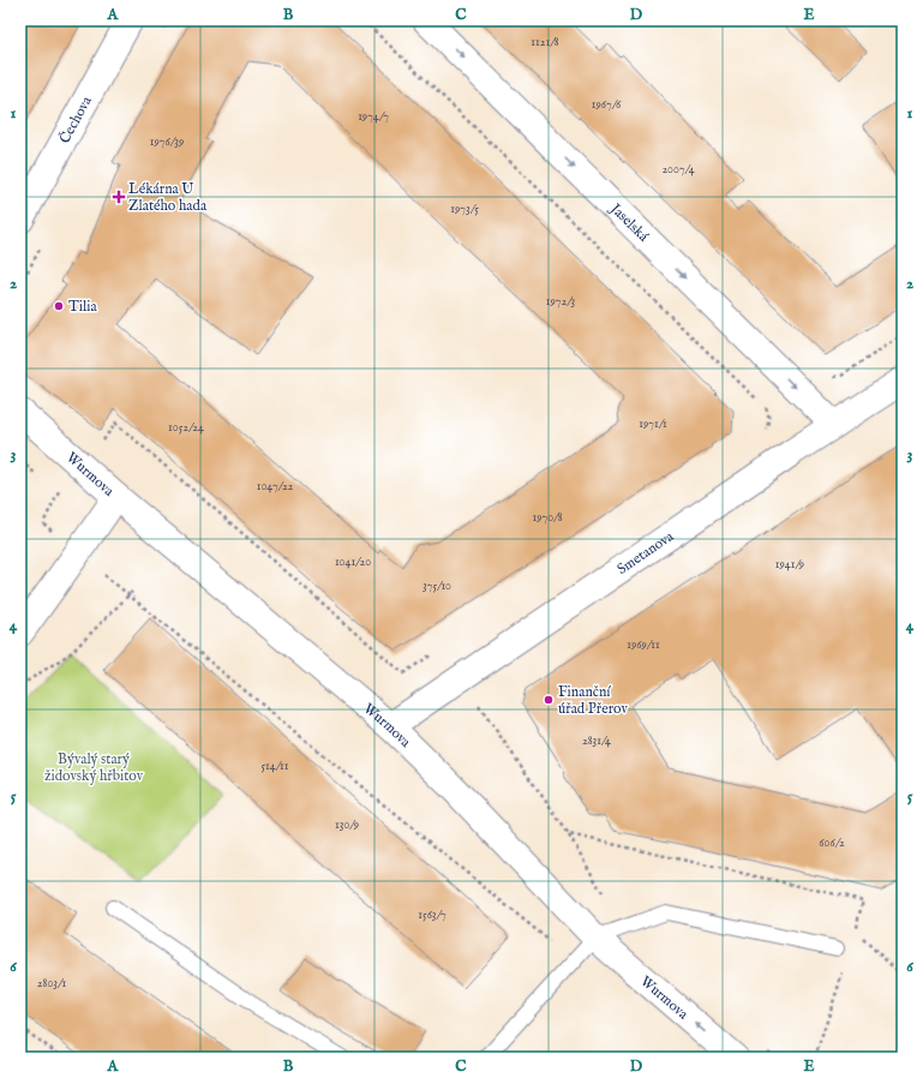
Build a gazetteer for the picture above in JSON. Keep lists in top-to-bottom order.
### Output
{
  "streets": {
    "street": [
      "Čechova",
      "Jaselská",
      "Wurmova",
      "Smetanova"
    ]
  },
  "crossings": [
    ["Jaselská", "Smetanova"],
    ["Wurmova", "Smetanova"]
  ],
  "one_way": ["Jaselská"],
  "parks": ["Bývalý starý židovský hřbitov"],
  "places": {
    "health": ["Lékárna U Zlatého hada"],
    "other": ["Tilia", "Finanční úřad Přerov"]
  },
  "house_numbers": [
    "1121/8",
    "1967/6",
    "1974/7",
    "1976/39",
    "2007/4",
    "1973/5",
    "1972/3",
    "1971/1",
    "1052/24",
    "1047/22",
    "1970/8",
    "1041/20",
    "1941/9",
    "375/10",
    "1969/11",
    "2831/4",
    "514/11",
    "130/9",
    "606/2",
    "1563/7",
    "2803/1"
  ],
  "grid": {
    "columns": [
      "A",
      "B",
      "C",
      "D",
      "E"
    ],
    "rows": [
      "1",
      "2",
      "3",
      "4",
      "5",
      "6"
    ]
  }
}
